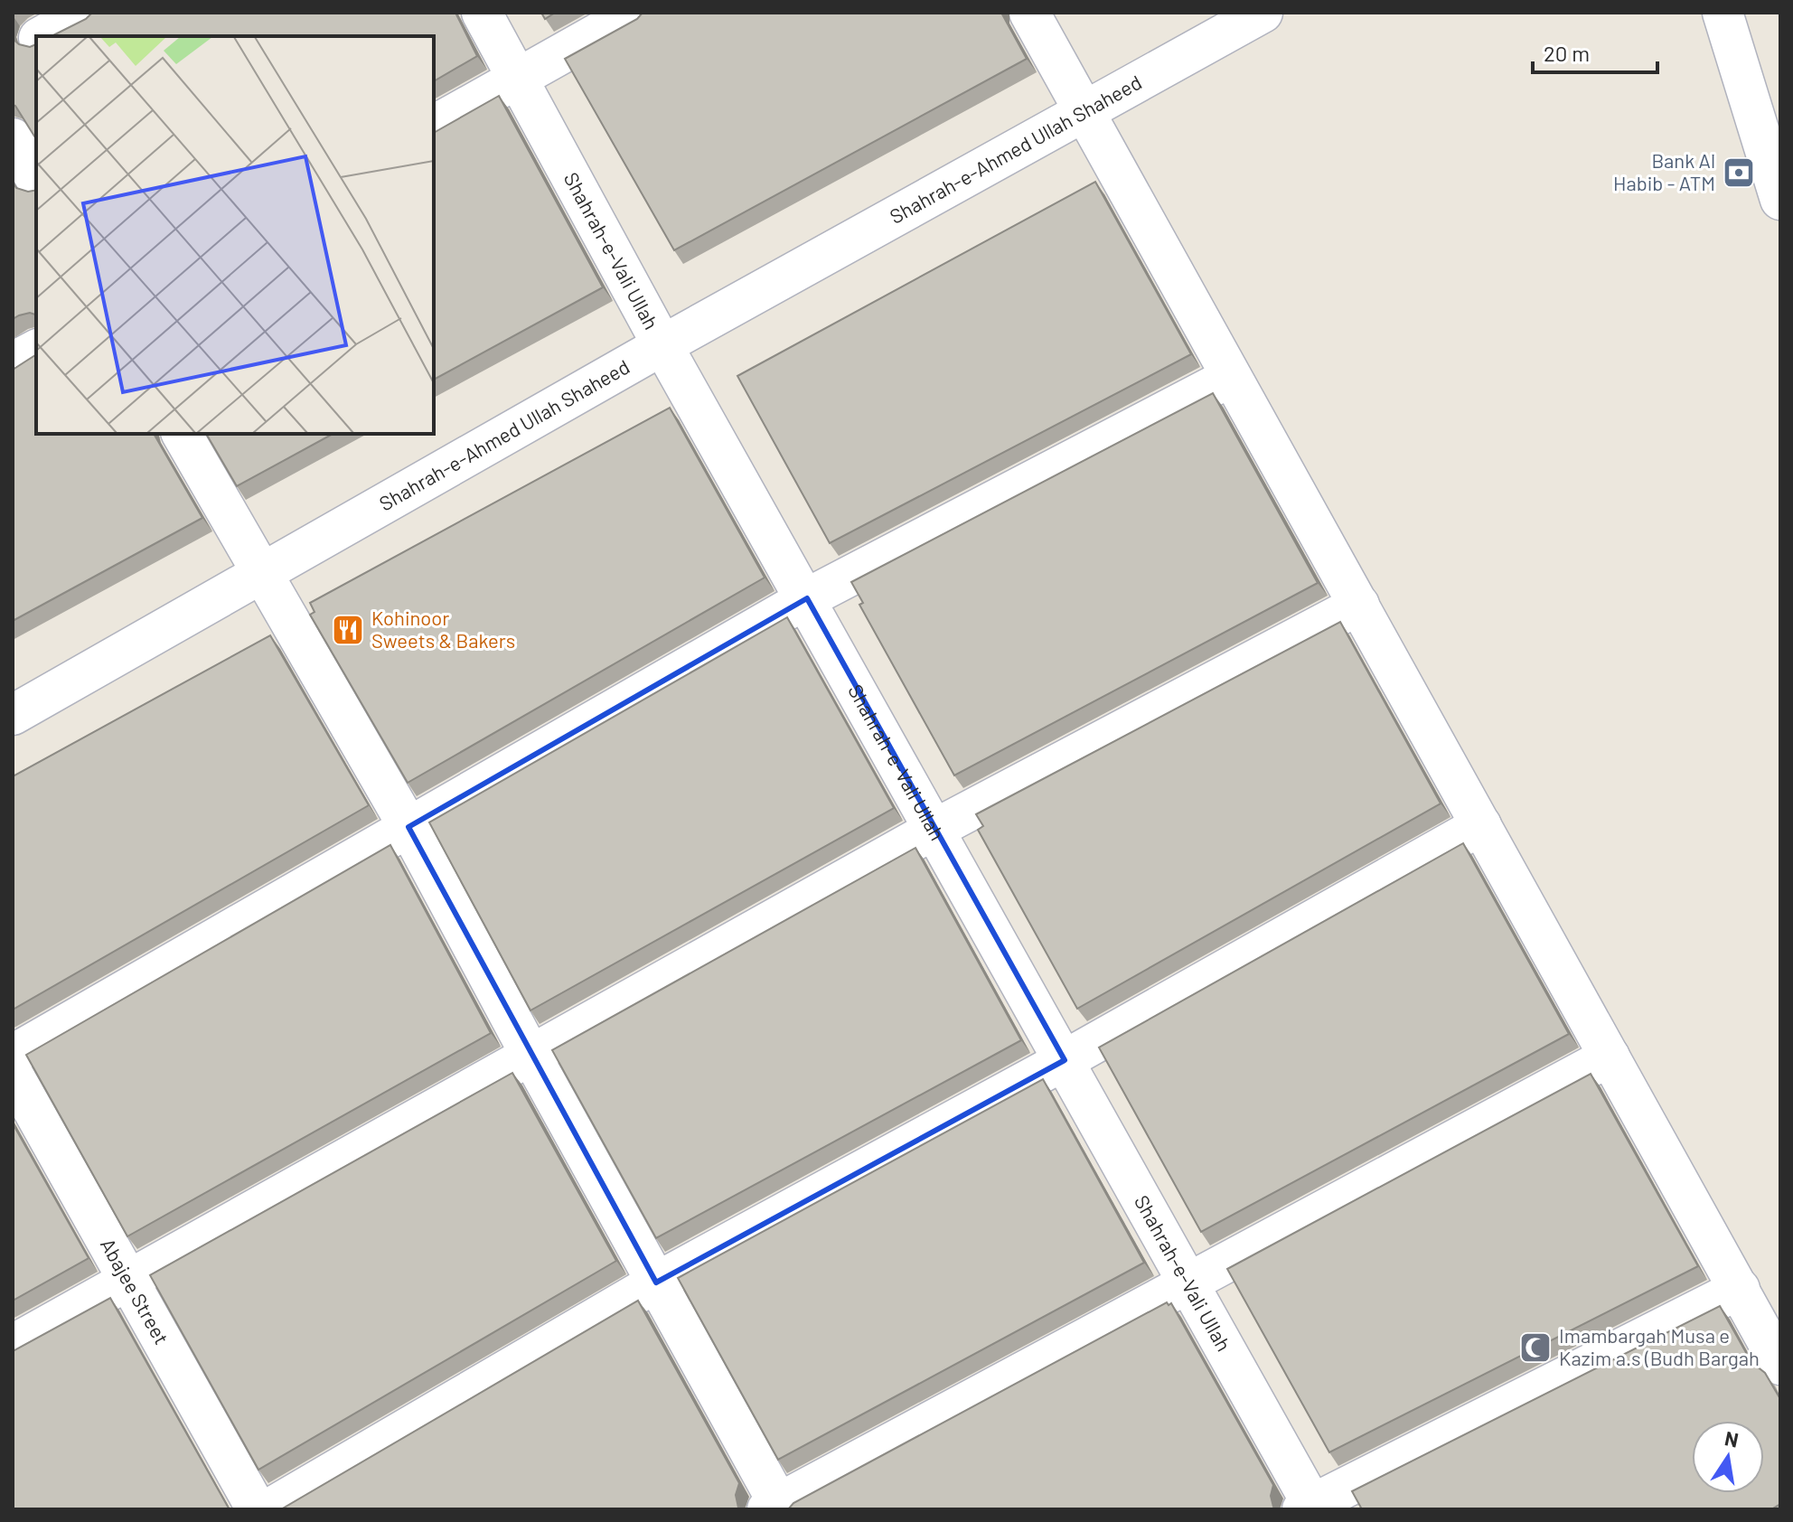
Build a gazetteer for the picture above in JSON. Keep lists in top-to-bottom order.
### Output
{
  "streets": {
    "street": ["Shahrah-e-Ahmed Ullah Shaheed", "Shahrah-e-Vali Ullah", "Abajee Street"]
  },
  "crossings": [
    ["Shahrah-e-Ahmed Ullah Shaheed", "Shahrah-e-Vali Ullah"]
  ],
  "places": {
    "bank": ["Bank Al Habib - ATM"],
    "restaurant": ["Kohinoor Sweets & Bakers"],
    "mosque": ["Imambargah Musa e Kazim a.s (Budh Bargah"]
  },
  "scale_bar": "20 m",
  "north": "top"
}
